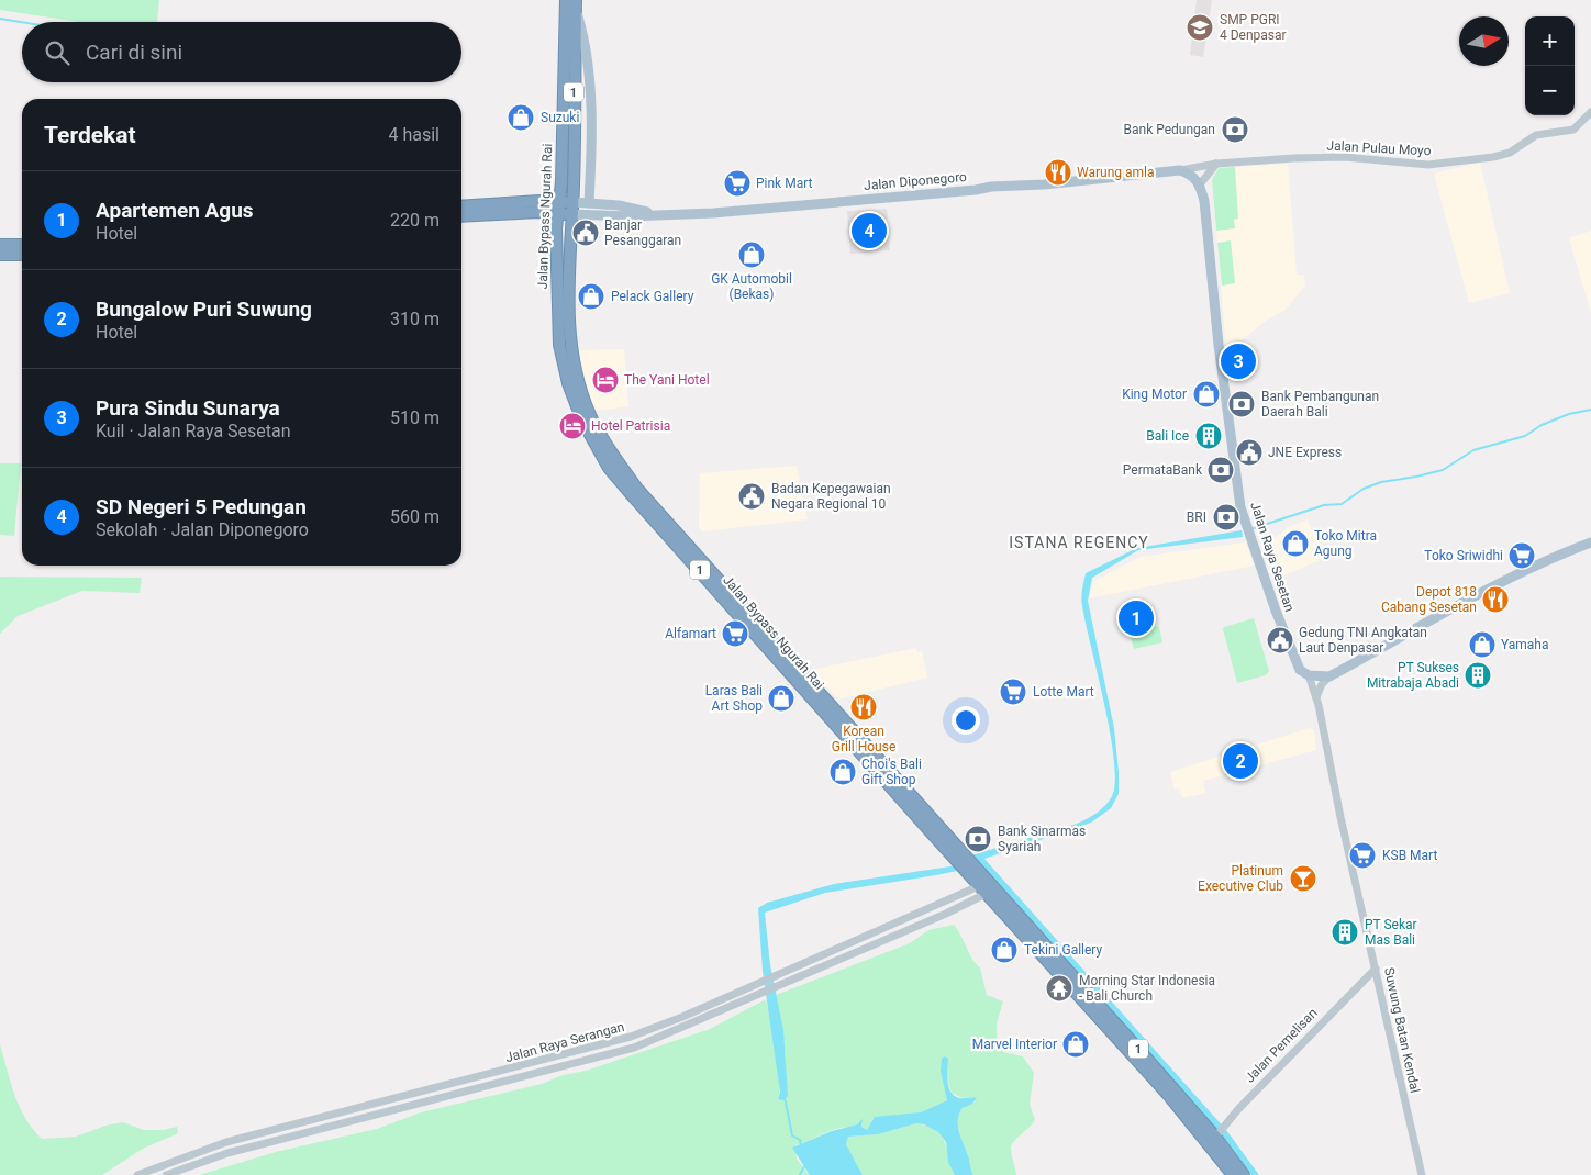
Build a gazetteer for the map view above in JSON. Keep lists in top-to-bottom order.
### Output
{
  "streets": {
    "highway": ["1", "Jalan Bypass Ngurah Rai"],
    "main road": ["Jalan Diponegoro", "Jalan Raya Sesetan"],
    "street": [
      "Jalan Pulau Moyo",
      "Suwung Batan Kendal",
      "Jalan Raya Serangan",
      "Jalan Pemelisan"
    ]
  },
  "crossings": [
    ["Jalan Pulau Moyo", "Jalan Diponegoro"],
    ["Jalan Diponegoro", "Jalan Bypass Ngurah Rai"],
    ["Jalan Bypass Ngurah Rai", "Jalan Raya Serangan"],
    ["Jalan Bypass Ngurah Rai", "Jalan Pemelisan"],
    ["Jalan Raya Sesetan", "Suwung Batan Kendal"],
    ["Suwung Batan Kendal", "Jalan Pemelisan"]
  ],
  "districts": ["ISTANA REGENCY"],
  "places": {
    "school or university": ["SMP PGRI 4 Denpasar"],
    "shop": [
      "Suzuki",
      "GK Automobil (Bekas)",
      "Pelack Gallery",
      "King Motor",
      "Toko Mitra Agung",
      "Yamaha",
      "Laras Bali Art Shop",
      "Choi's Bali Gift Shop",
      "Tekini Gallery",
      "Marvel Interior"
    ],
    "bank": [
      "Bank Pedungan",
      "Bank Pembangunan Daerah Bali",
      "PermataBank",
      "BRI",
      "Bank Sinarmas Syariah"
    ],
    "restaurant": ["Warung amla", "Depot 818 Cabang Sesetan", "Korean Grill House"],
    "supermarket": [
      "Pink Mart",
      "Toko Sriwidhi",
      "Alfamart",
      "Lotte Mart",
      "KSB Mart"
    ],
    "public building": [
      "Banjar Pesanggaran",
      "JNE Express",
      "Badan Kepegawaian Negara Regional 10",
      "Gedung TNI Angkatan Laut Denpasar"
    ],
    "hotel": ["The Yani Hotel", "Hotel Patrisia"],
    "building": ["Bali Ice", "PT Sukses Mitrabaja Abadi", "PT Sekar Mas Bali"],
    "bar": ["Platinum Executive Club"],
    "temple": ["Morning Star Indonesia - Bali Church"]
  },
  "north": "right",
  "page": {
    "map_buttons": ["+", "−"],
    "search": "Cari di sini",
    "heading": ["Terdekat", "4 hasil"],
    "list": [
      {
        "mark": "1",
        "name": "Apartemen Agus",
        "note": "Hotel",
        "value": "220 m"
      },
      {
        "mark": "2",
        "name": "Bungalow Puri Suwung",
        "note": "Hotel",
        "value": "310 m"
      },
      {
        "mark": "3",
        "name": "Pura Sindu Sunarya",
        "note": "Kuil · Jalan Raya Sesetan",
        "value": "510 m"
      },
      {
        "mark": "4",
        "name": "SD Negeri 5 Pedungan",
        "note": "Sekolah · Jalan Diponegoro",
        "value": "560 m"
      }
    ],
    "pins": [
      "4",
      "3",
      "1",
      "2"
    ]
  }
}
